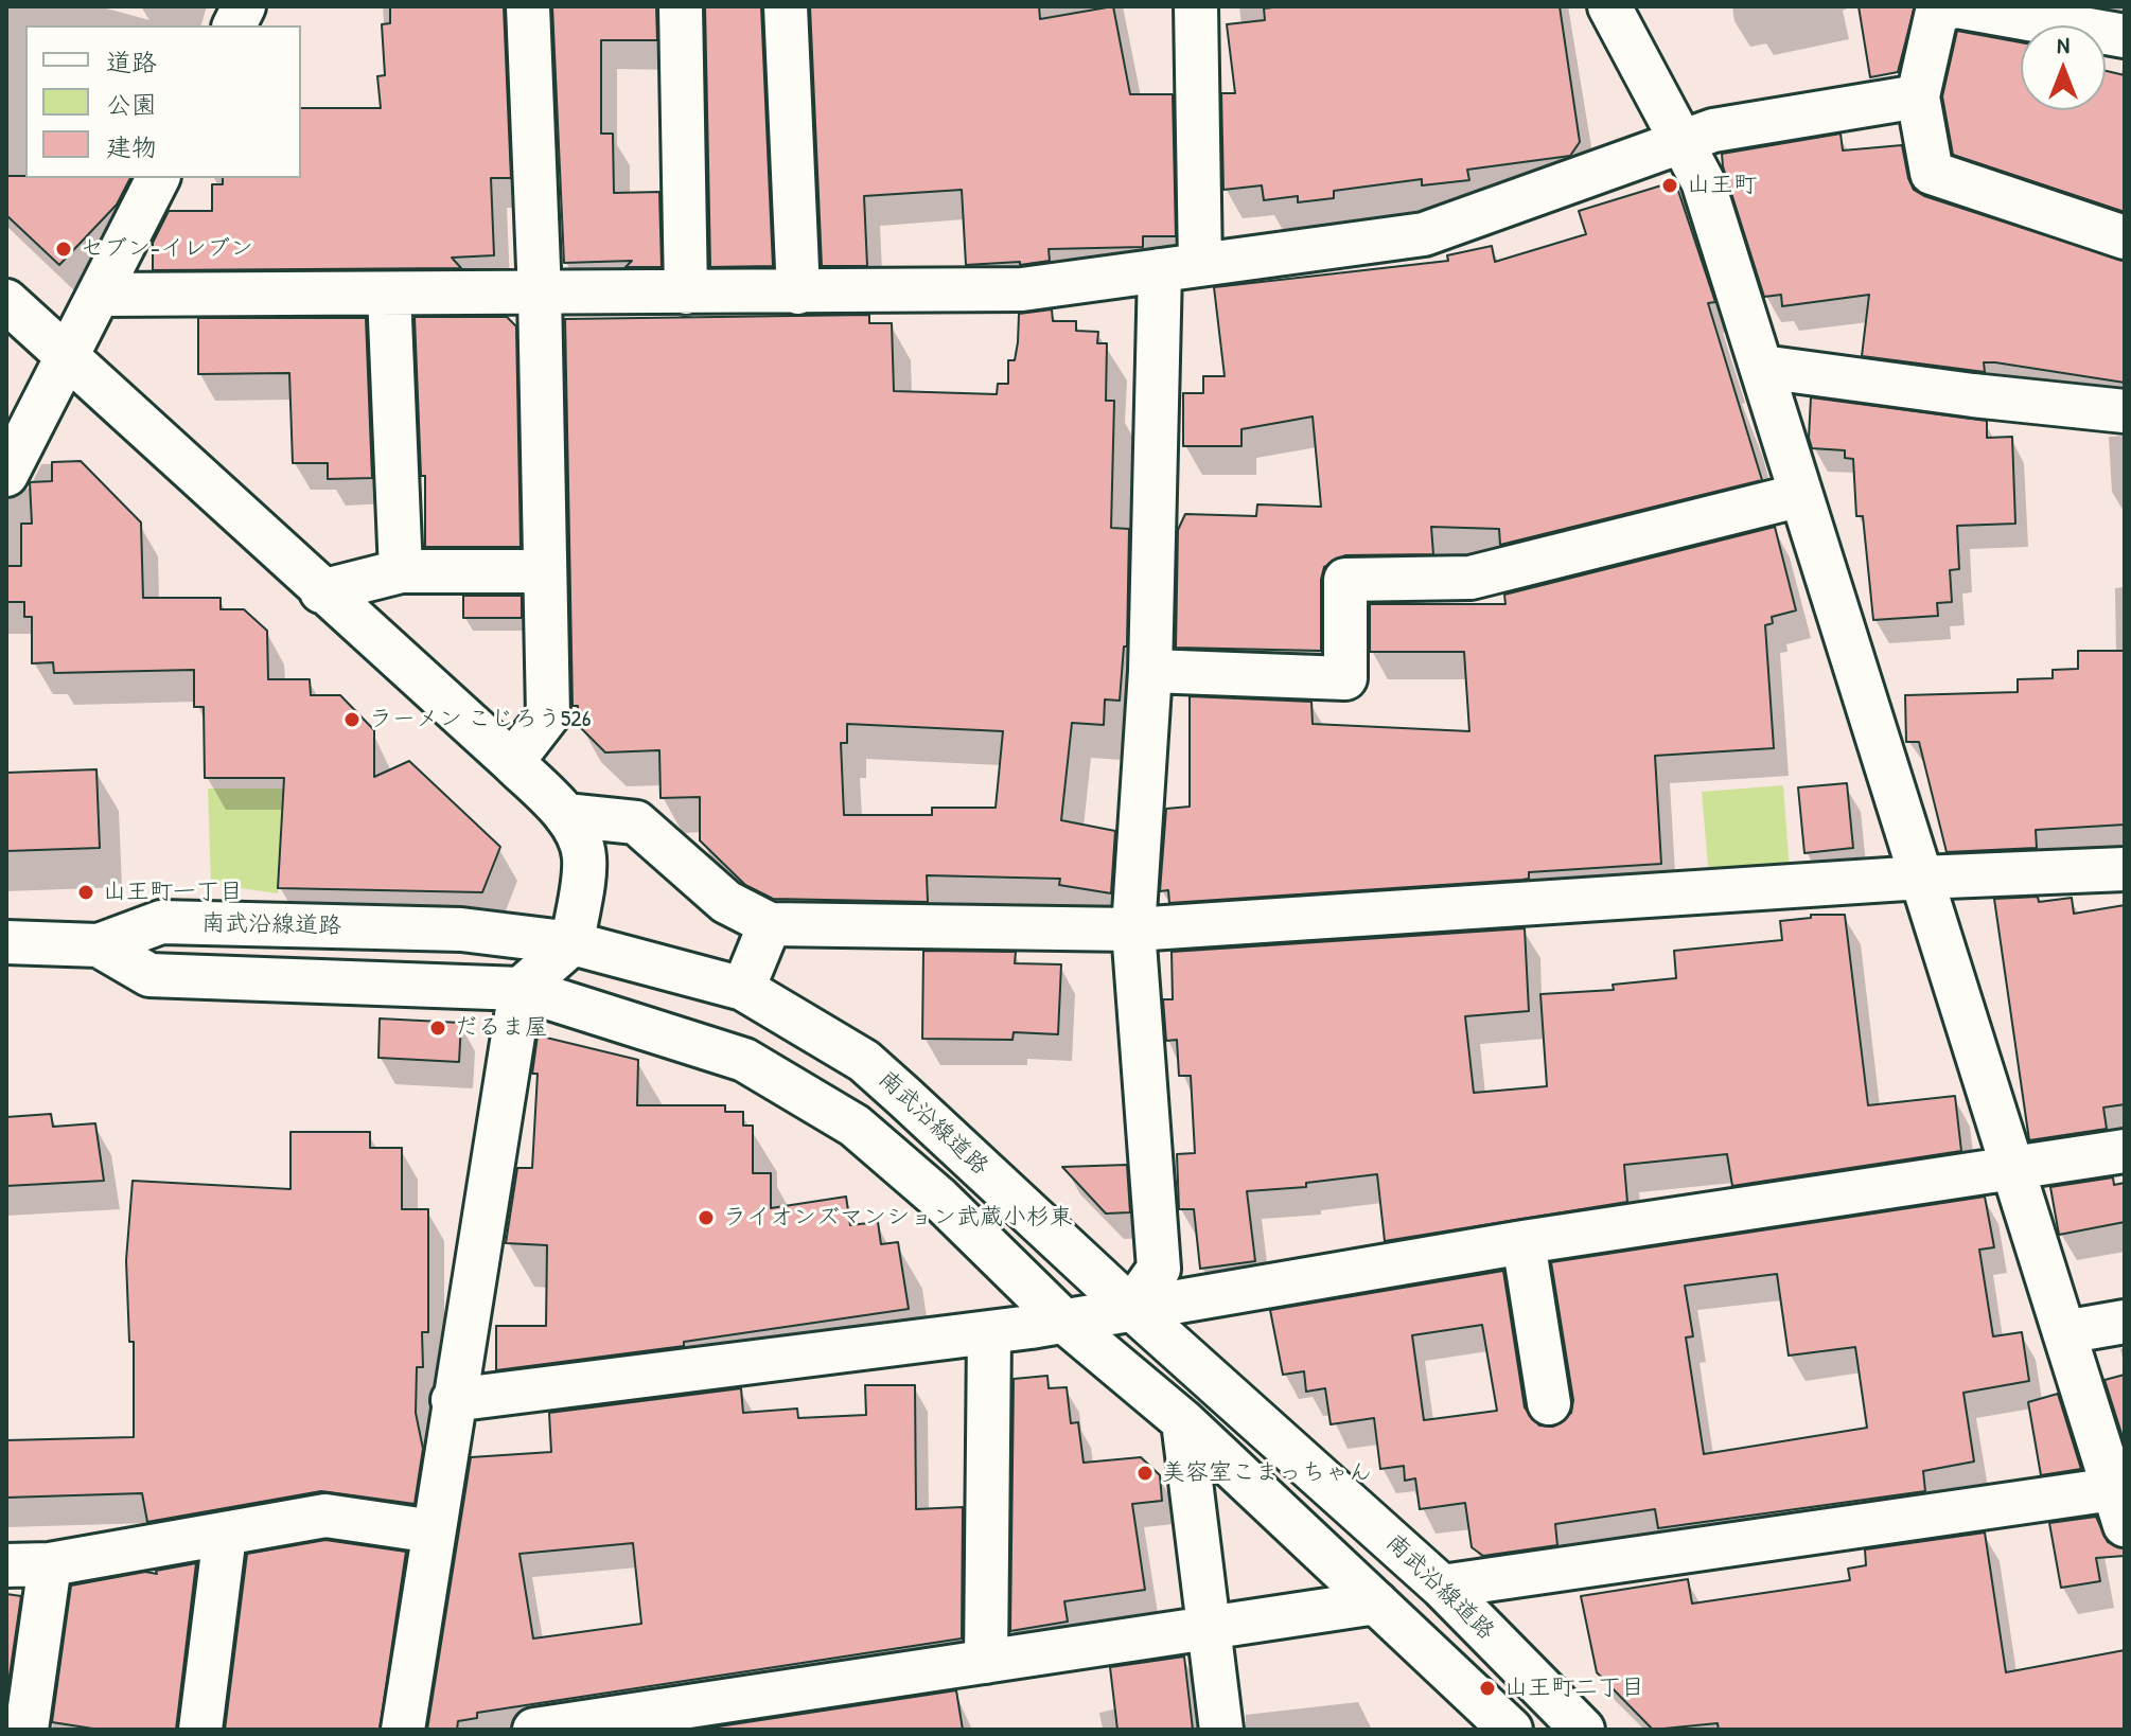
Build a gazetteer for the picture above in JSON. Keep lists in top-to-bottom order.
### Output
{
  "streets": {
    "street": ["南武沿線道路"]
  },
  "places": [
    "山王町",
    "セブン-イレブン",
    "ラーメン こじろう526",
    "山王町一丁目",
    "だるま屋",
    "ライオンズマンション武蔵小杉東",
    "美容室こまっちゃん",
    "山王町二丁目"
  ],
  "legend": ["道路", "公園", "建物"],
  "north": "top"
}
